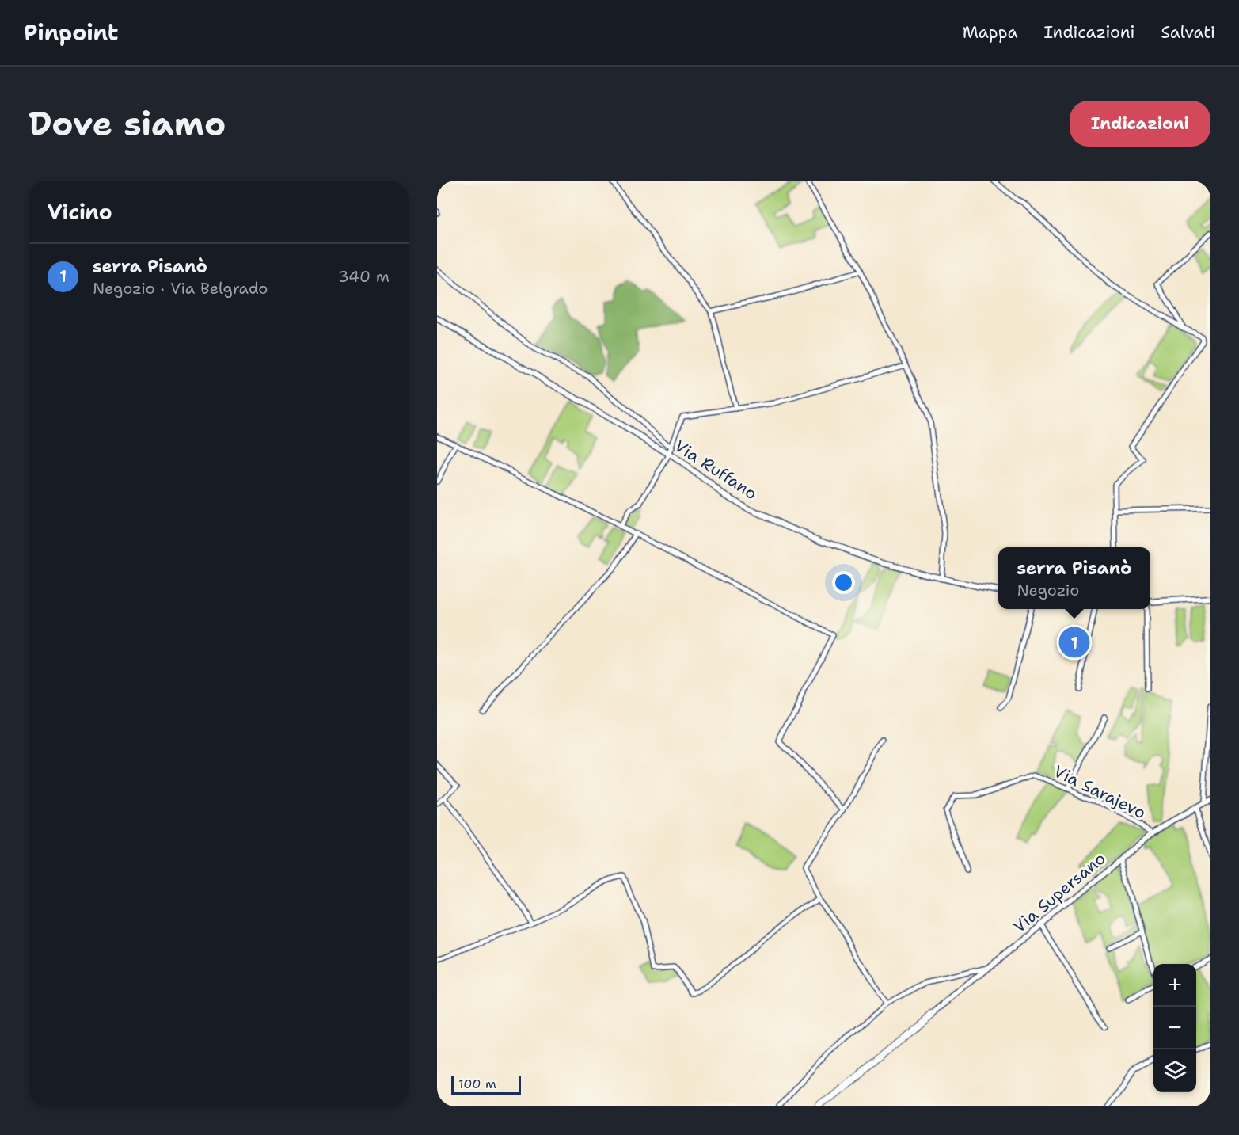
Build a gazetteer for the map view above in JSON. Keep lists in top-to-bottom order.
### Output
{
  "streets": {
    "street": ["Via Ruffano", "Via Sarajevo", "Via Supersano"]
  },
  "crossings": [
    ["Via Sarajevo", "Via Supersano"]
  ],
  "scale_bar": "100 m",
  "page": {
    "header": "Pinpoint",
    "nav": ["Mappa", "Indicazioni", "Salvati"],
    "buttons": "Indicazioni",
    "title": "Dove siamo",
    "heading": "Vicino",
    "list": [
      {
        "mark": "1",
        "name": "serra Pisanò",
        "note": "Negozio · Via Belgrado",
        "value": "340 m"
      }
    ],
    "popup": ["serra Pisanò", "Negozio"],
    "pins": "1",
    "map_buttons": ["+", "−"],
    "scale": "100 m"
  }
}
